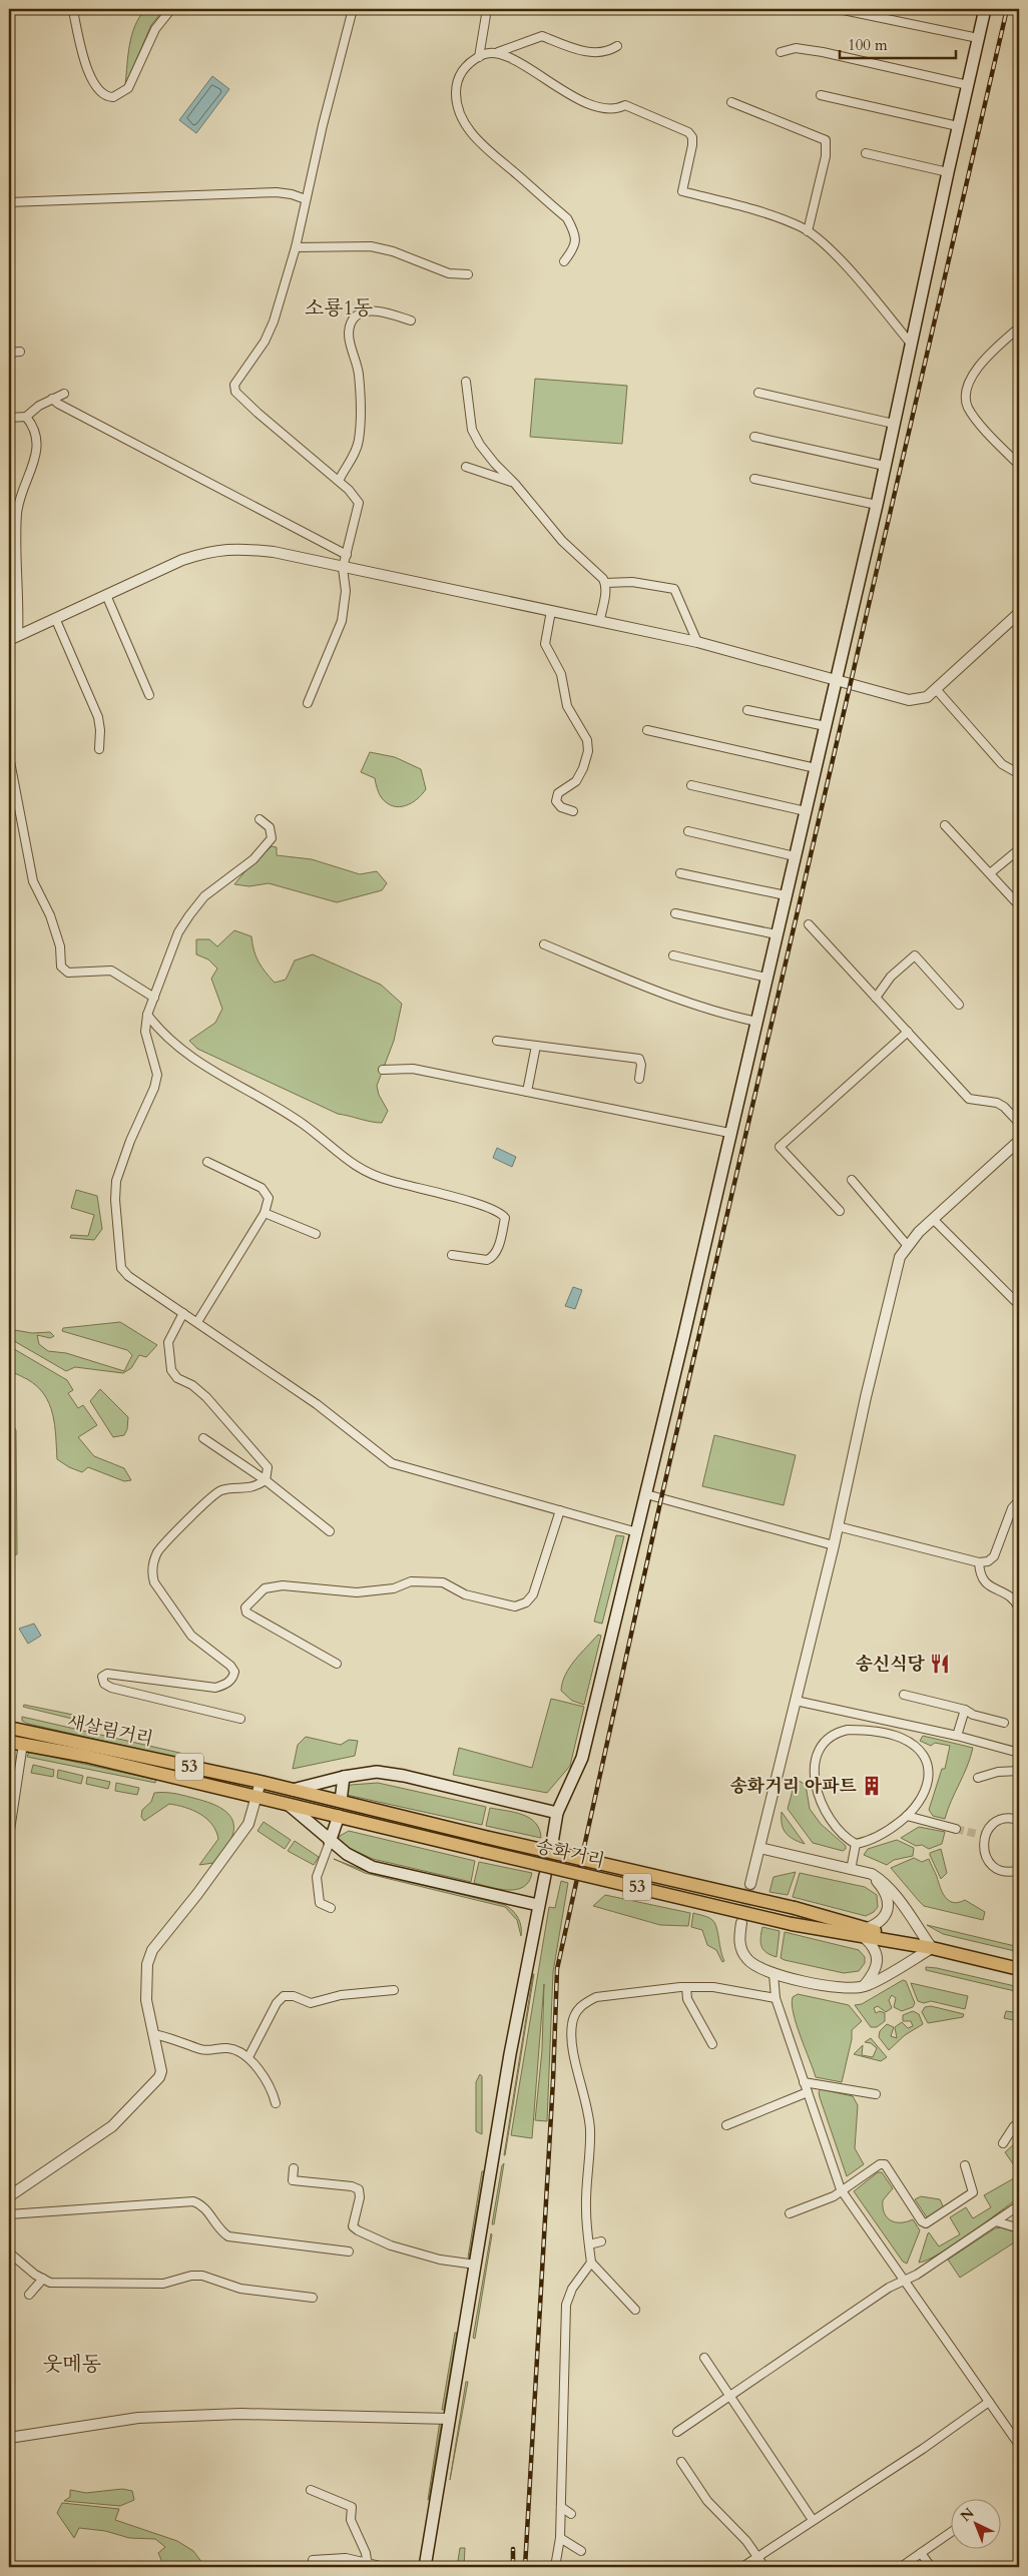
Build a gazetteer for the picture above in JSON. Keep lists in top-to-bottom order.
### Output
{
  "streets": {
    "main road": ["새살림거리", "53", "송화거리"]
  },
  "crossings": [
    ["새살림거리", "송화거리"]
  ],
  "districts": ["소룡1동", "웃메동"],
  "places": {
    "restaurant": ["송신식당"],
    "building": ["송화거리 아파트"]
  },
  "scale_bar": "100 m",
  "north": "top left"
}
